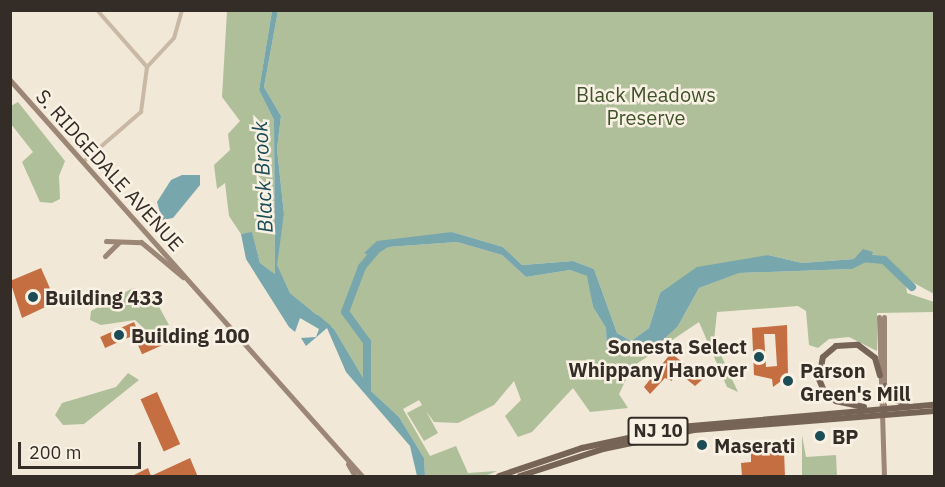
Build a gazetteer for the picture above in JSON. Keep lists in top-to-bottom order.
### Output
{
  "streets": {
    "main road": ["S. RIDGEDALE AVENUE", "NJ 10"]
  },
  "water": ["Black Brook"],
  "parks": ["Black Meadows Preserve"],
  "places": [
    "Building 433",
    "Building 100",
    "Sonesta Select Whippany Hanover",
    "Parson Green's Mill",
    "BP",
    "Maserati"
  ],
  "scale_bar": "200 m"
}
